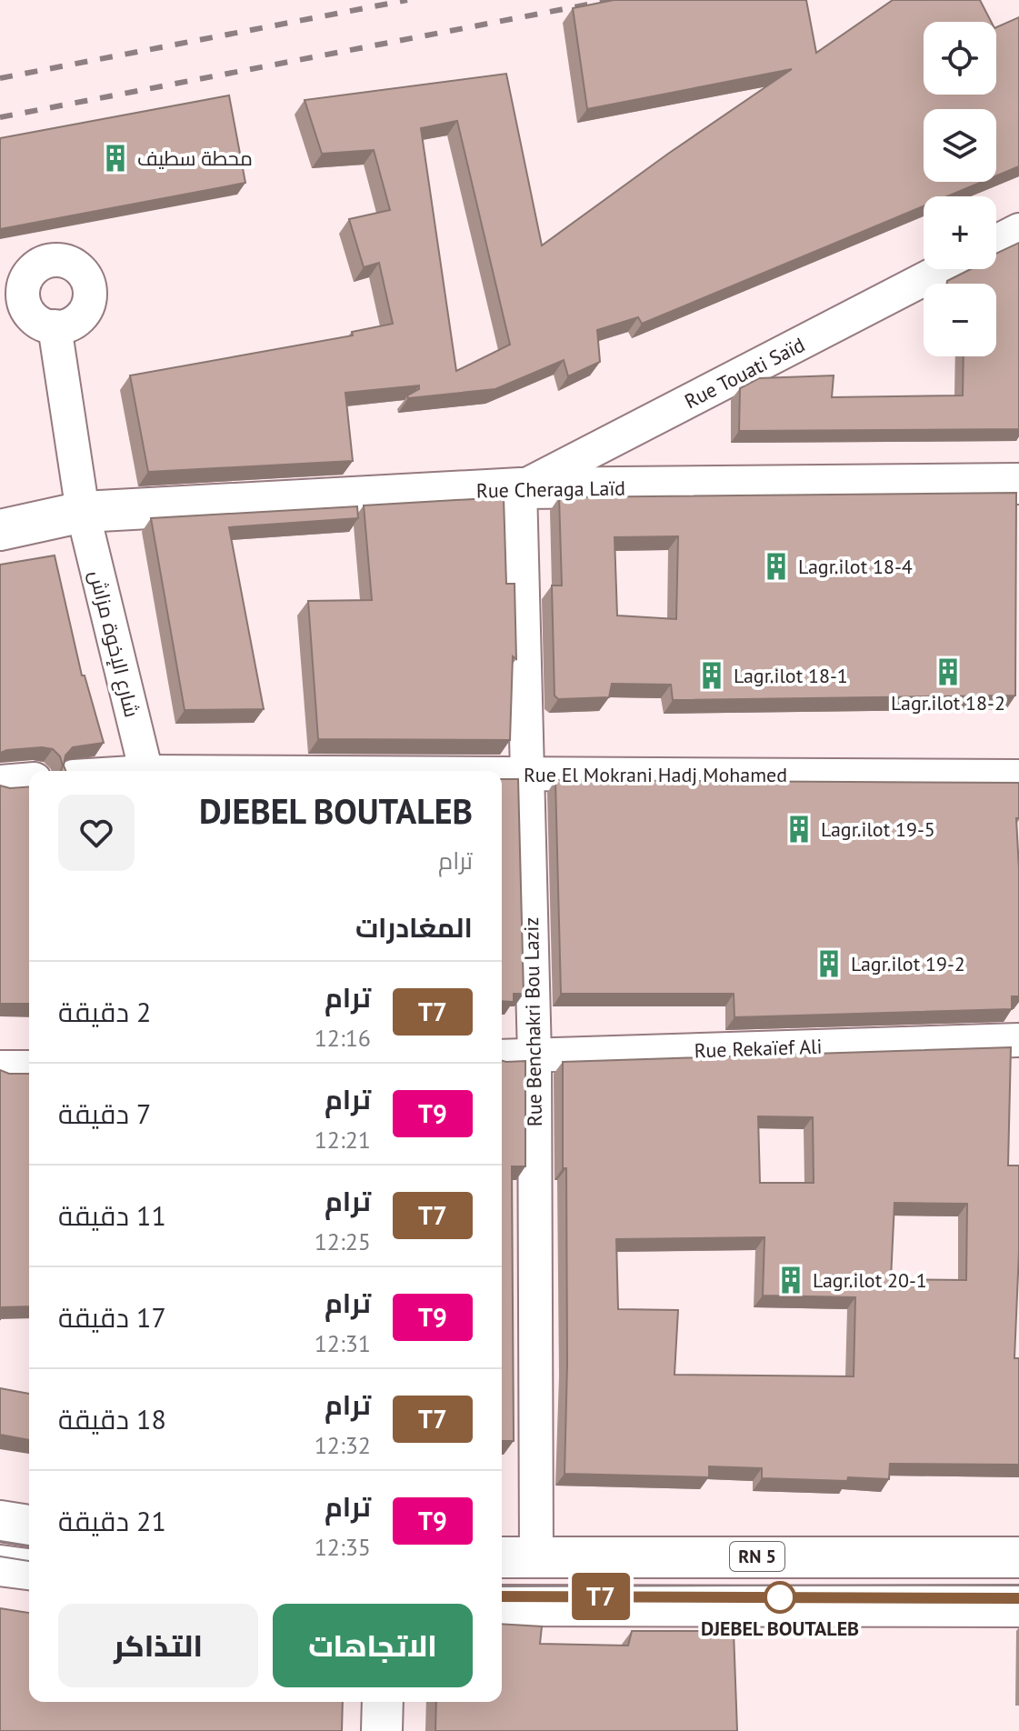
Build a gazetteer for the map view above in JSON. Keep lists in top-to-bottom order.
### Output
{
  "streets": {
    "main road": ["Rue Cheraga Laïd", "RN 5"],
    "street": [
      "Rue Touati Saïd",
      "شارع الإخوة مزاش",
      "Rue El Mokrani Hadj Mohamed",
      "Rue Benchakri Bou Laziz",
      "Rue Rekaïef Ali"
    ]
  },
  "crossings": [
    ["Rue Touati Saïd", "Rue Cheraga Laïd"],
    ["Rue Touati Saïd", "Rue Benchakri Bou Laziz"],
    ["Rue Cheraga Laïd", "شارع الإخوة مزاش"],
    ["Rue Cheraga Laïd", "Rue Benchakri Bou Laziz"],
    ["Rue El Mokrani Hadj Mohamed", "Rue Benchakri Bou Laziz"],
    ["Rue Benchakri Bou Laziz", "Rue Rekaïef Ali"],
    ["Rue Benchakri Bou Laziz", "RN 5"]
  ],
  "places": {
    "building": [
      "محطة سطيف",
      "Lagr.ilot 18-4",
      "Lagr.ilot 18-2",
      "Lagr.ilot 18-1",
      "Lagr.ilot 19-5",
      "Lagr.ilot 19-2",
      "Lagr.ilot 20-1"
    ],
    "other": ["DJEBEL BOUTALEB"]
  },
  "lines": ["tram line T7"],
  "page": {
    "on_map": "T7",
    "map_buttons": ["+", "−"],
    "heading": [
      ["DJEBEL BOUTALEB", "ترام"],
      "المغادرات"
    ],
    "list": [
      {
        "mark": "T7",
        "name": "ترام",
        "note": "12:16",
        "value": "2 دقيقة"
      },
      {
        "mark": "T9",
        "name": "ترام",
        "note": "12:21",
        "value": "7 دقيقة"
      },
      {
        "mark": "T7",
        "name": "ترام",
        "note": "12:25",
        "value": "11 دقيقة"
      },
      {
        "mark": "T9",
        "name": "ترام",
        "note": "12:31",
        "value": "17 دقيقة"
      },
      {
        "mark": "T7",
        "name": "ترام",
        "note": "12:32",
        "value": "18 دقيقة"
      },
      {
        "mark": "T9",
        "name": "ترام",
        "note": "12:35",
        "value": "21 دقيقة"
      }
    ],
    "buttons": ["الاتجاهات", "التذاكر"]
  }
}
